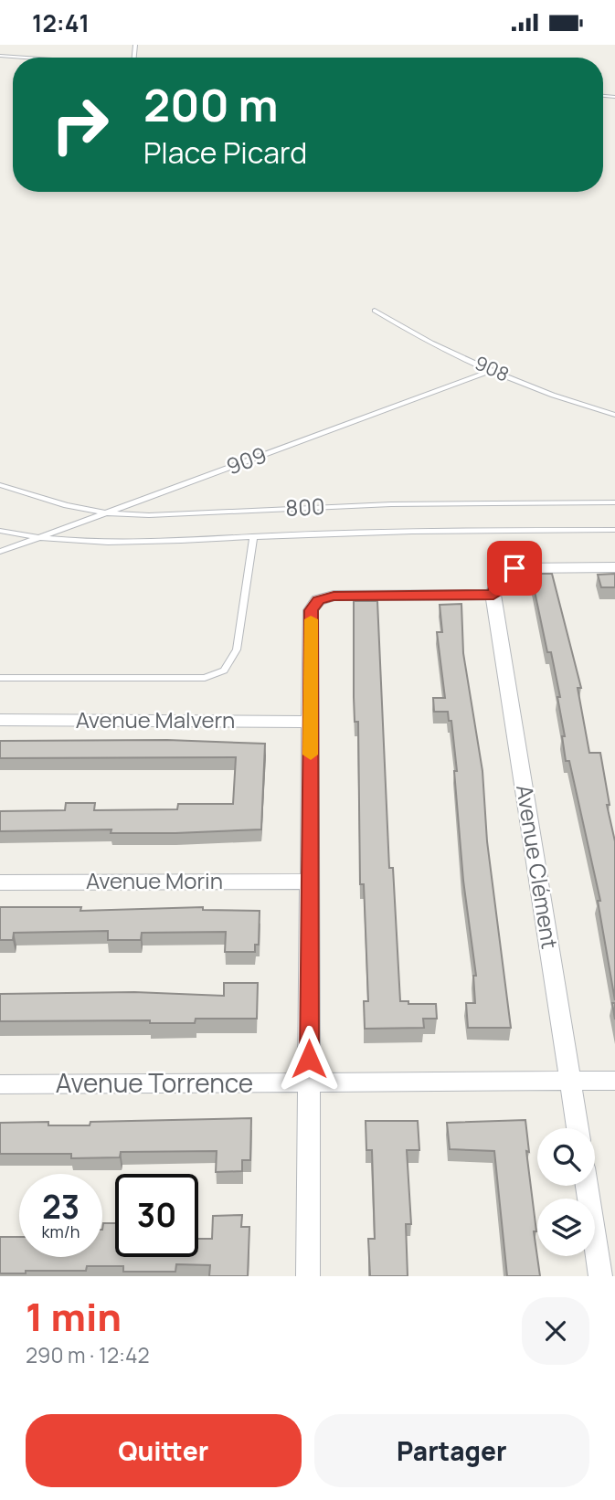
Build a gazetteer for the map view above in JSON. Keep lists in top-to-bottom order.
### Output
{
  "streets": {
    "street": [
      "Avenue Malvern",
      "Avenue Clément",
      "Avenue Morin",
      "Avenue Torrence"
    ],
    "lane": ["908", "909", "800"]
  },
  "crossings": [
    ["908", "909"],
    ["909", "800"],
    ["Avenue Clément", "Avenue Torrence"]
  ],
  "page": {
    "status": "12:41",
    "turn": ["200 m", "Place Picard"],
    "speed": "23 km/h",
    "limit": "30",
    "heading": ["1 min", "290 m · 12:42"],
    "buttons": ["Quitter", "Partager"]
  }
}
